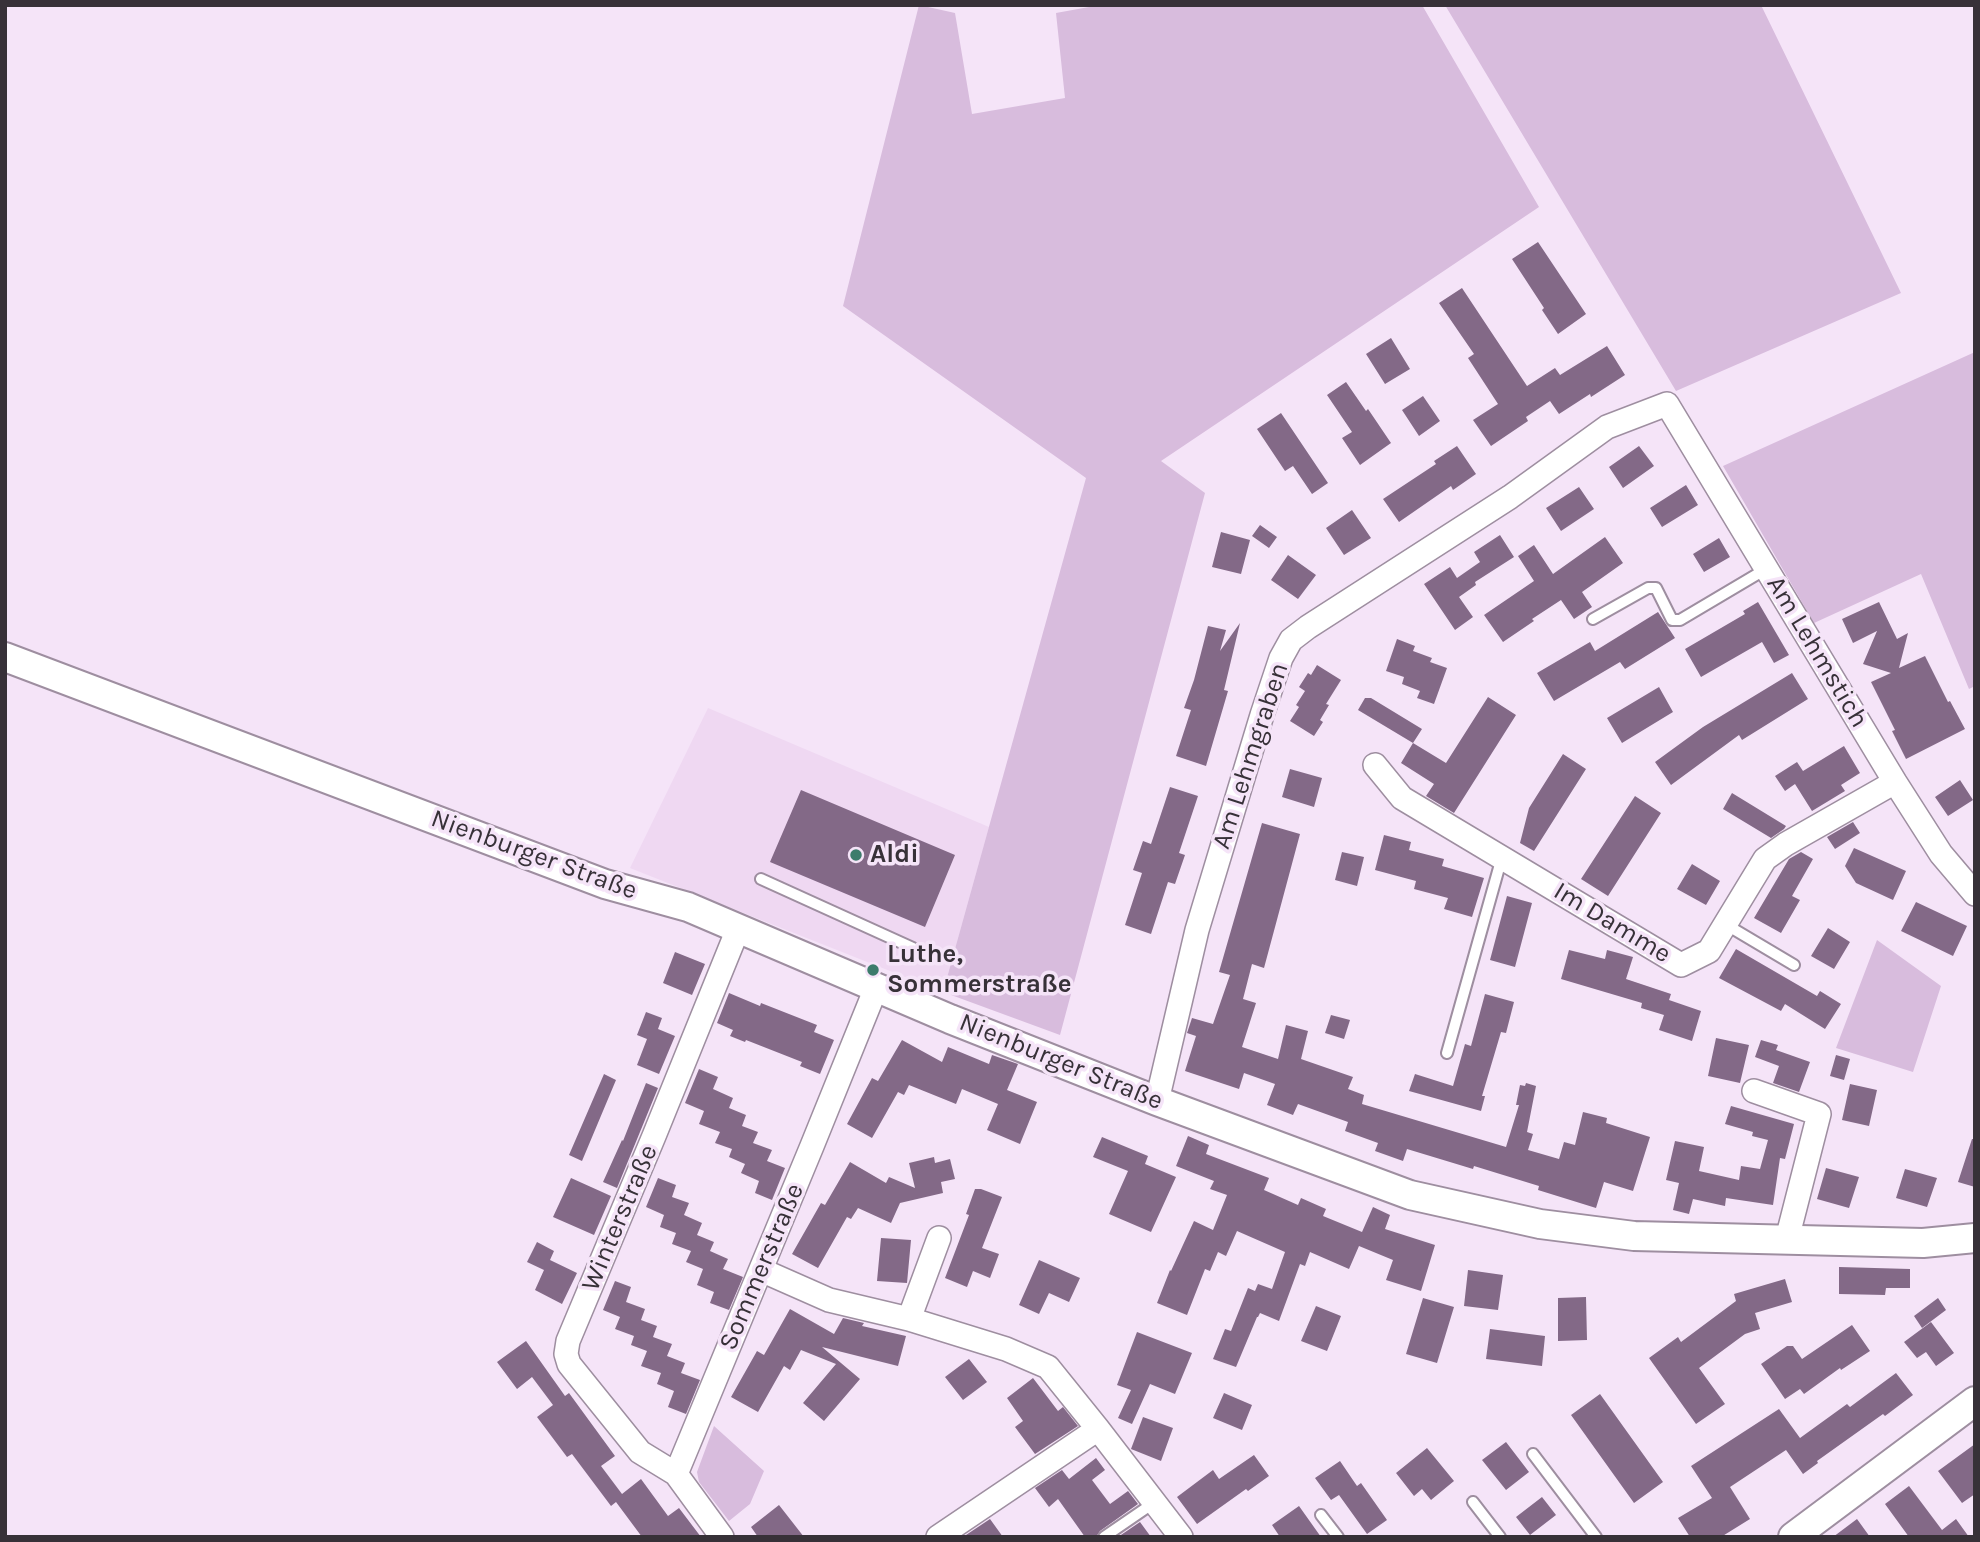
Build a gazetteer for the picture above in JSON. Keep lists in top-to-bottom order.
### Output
{
  "streets": {
    "street": [
      "Am Lehmstich",
      "Am Lehmgraben",
      "Nienburger Straße",
      "Im Damme",
      "Winterstraße",
      "Sommerstraße"
    ]
  },
  "crossings": [
    ["Am Lehmstich", "Am Lehmgraben"],
    ["Am Lehmstich", "Im Damme"],
    ["Am Lehmgraben", "Nienburger Straße"],
    ["Nienburger Straße", "Winterstraße"],
    ["Nienburger Straße", "Sommerstraße"],
    ["Winterstraße", "Sommerstraße"]
  ],
  "places": ["Aldi", "Luthe, Sommerstraße"]
}
